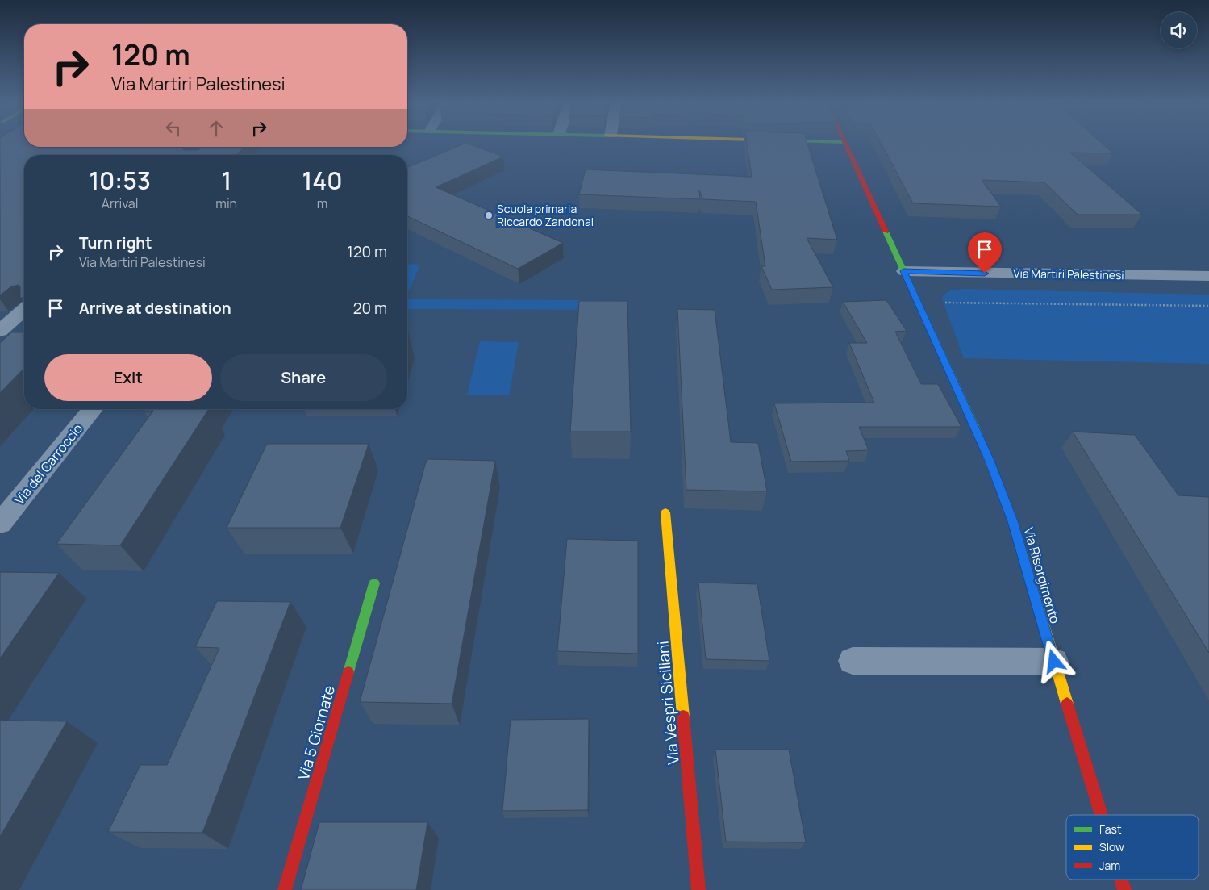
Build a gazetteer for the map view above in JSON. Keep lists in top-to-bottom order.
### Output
{
  "streets": {
    "street": [
      "Via Martiri Palestinesi",
      "Via del Carroccio",
      "Via Risorgimento",
      "Via Vespri Siciliani",
      "Via 5 Giornate"
    ]
  },
  "crossings": [
    ["Via Martiri Palestinesi", "Via Risorgimento"]
  ],
  "places": ["Scuola primaria Riccardo Zandonai"],
  "legend": ["Fast", "Slow", "Jam"],
  "page": {
    "turn": ["120 m", "Via Martiri Palestinesi"],
    "eta": [
      "10:53",
      "Arrival",
      "1",
      "min",
      "140",
      "m"
    ],
    "list": [
      {
        "name": "Turn right",
        "note": "Via Martiri Palestinesi",
        "value": "120 m"
      },
      {
        "name": "Arrive at destination",
        "value": "20 m"
      }
    ],
    "buttons": ["Exit", "Share"]
  }
}
